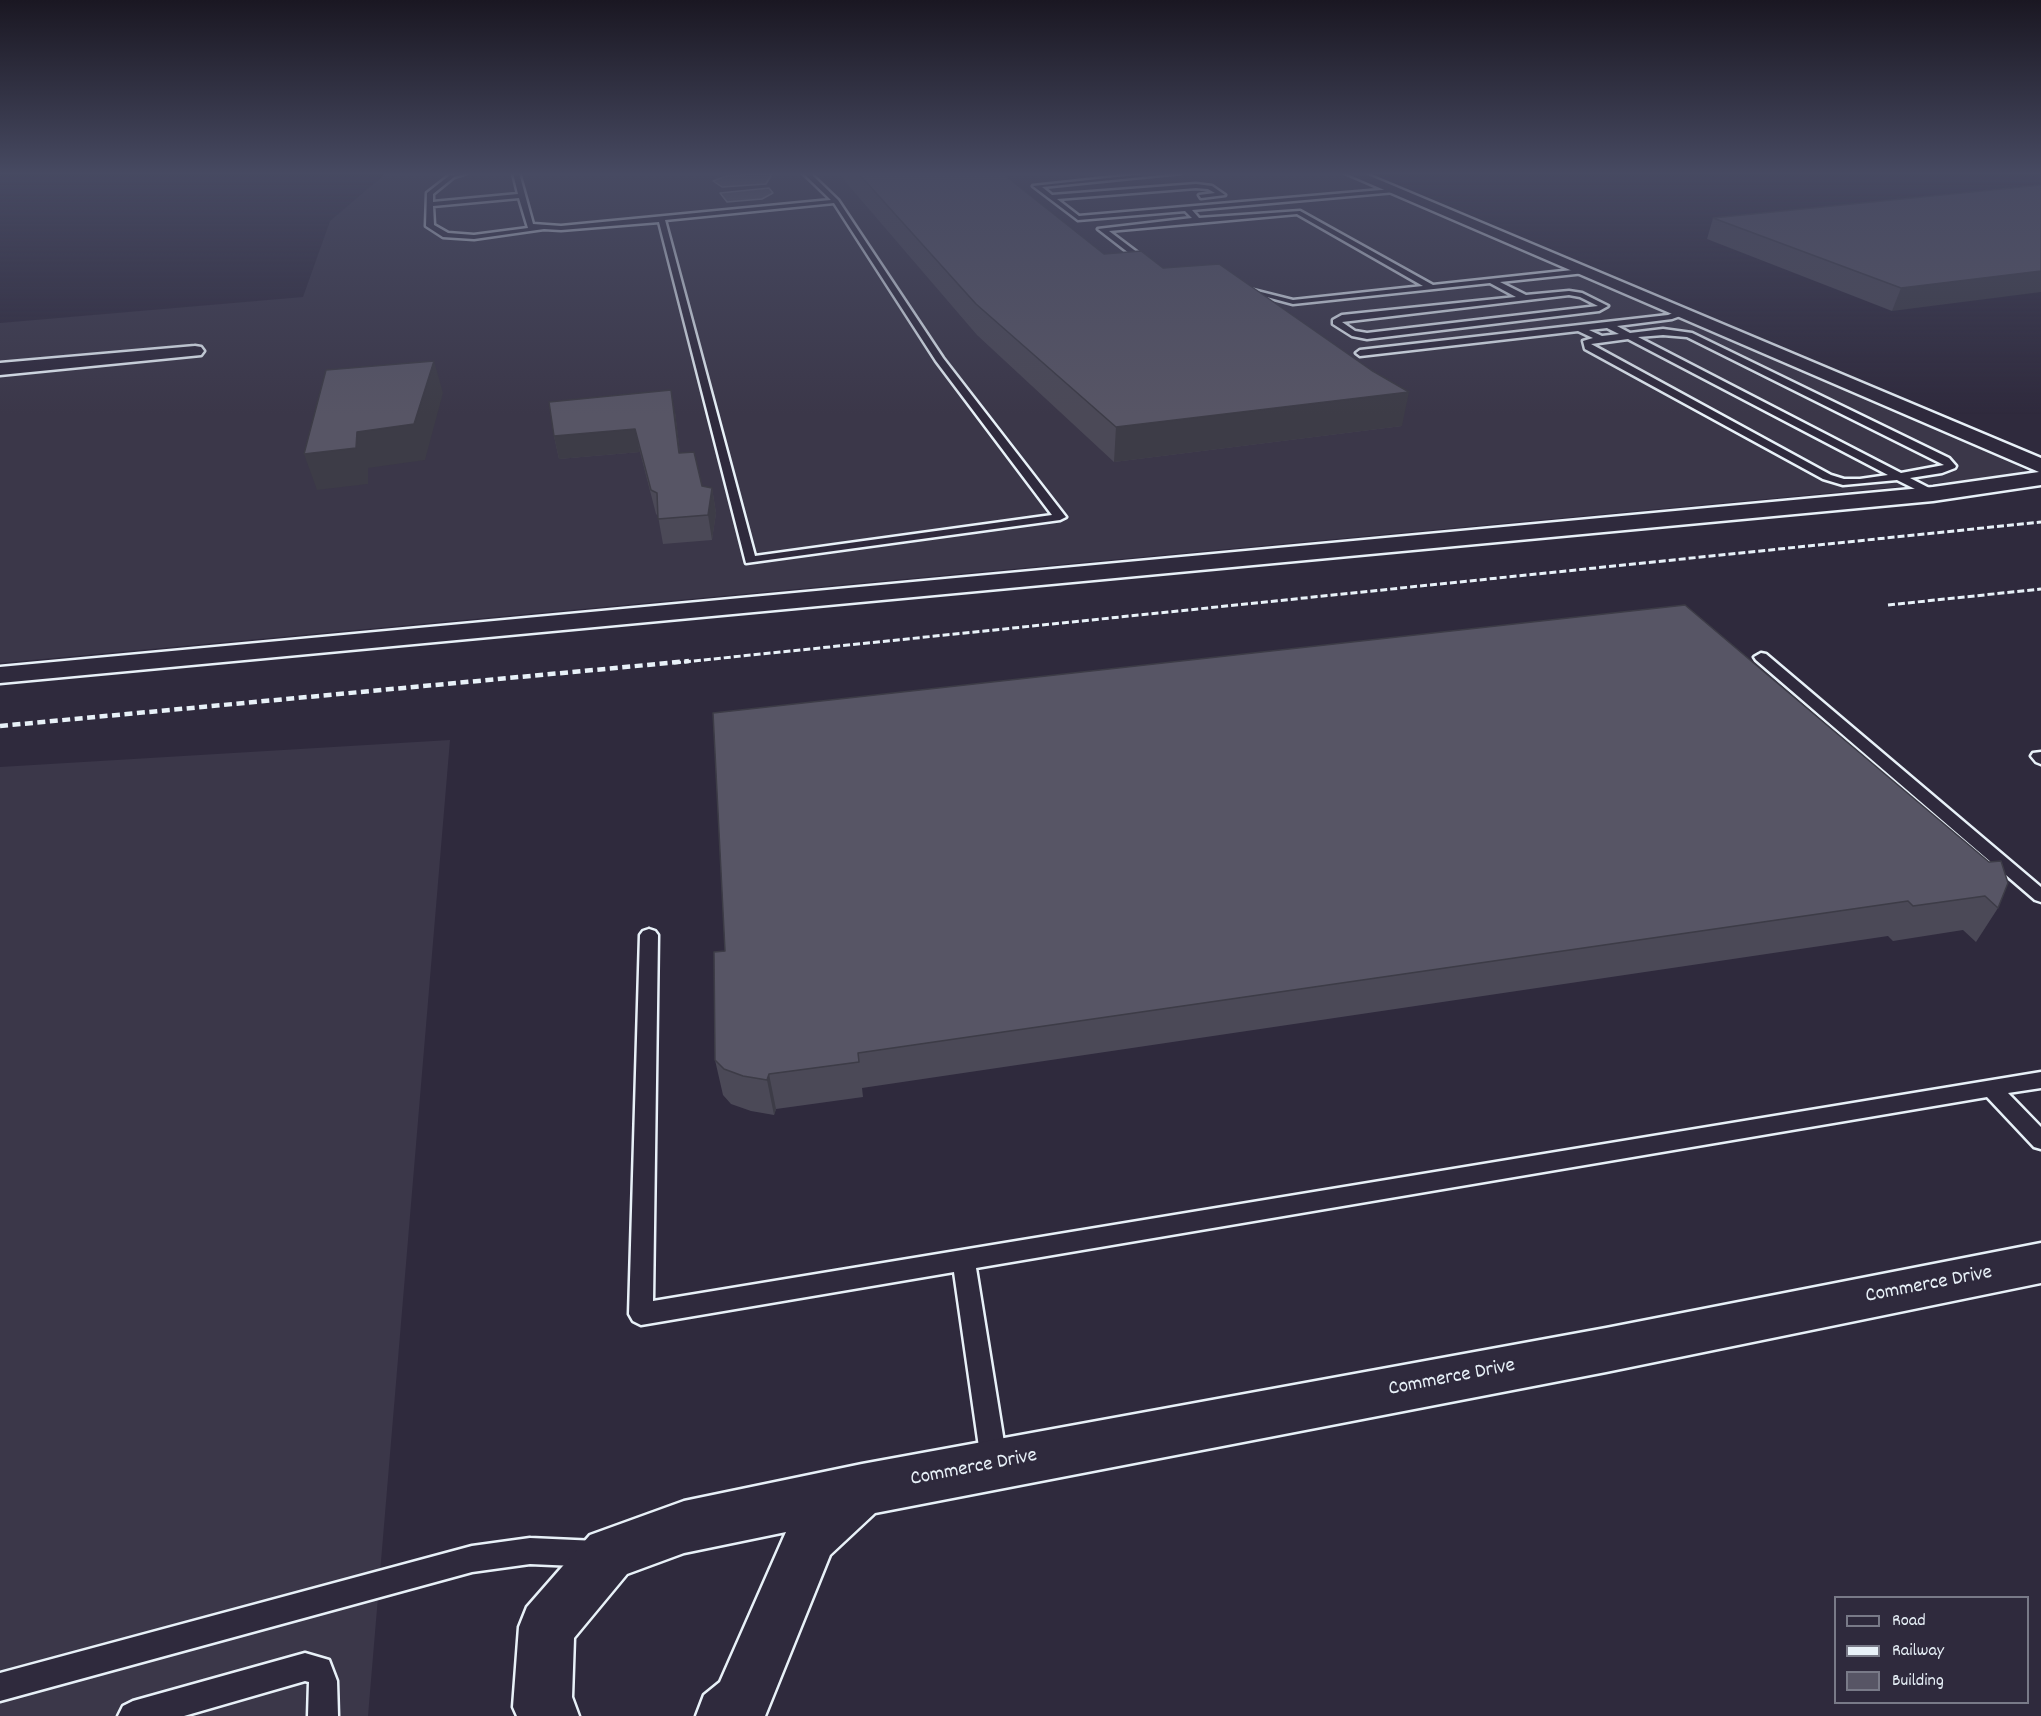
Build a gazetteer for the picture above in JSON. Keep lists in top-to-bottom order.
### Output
{
  "streets": {
    "street": ["Commerce Drive"]
  },
  "legend": ["Road", "Railway", "Building"]
}
